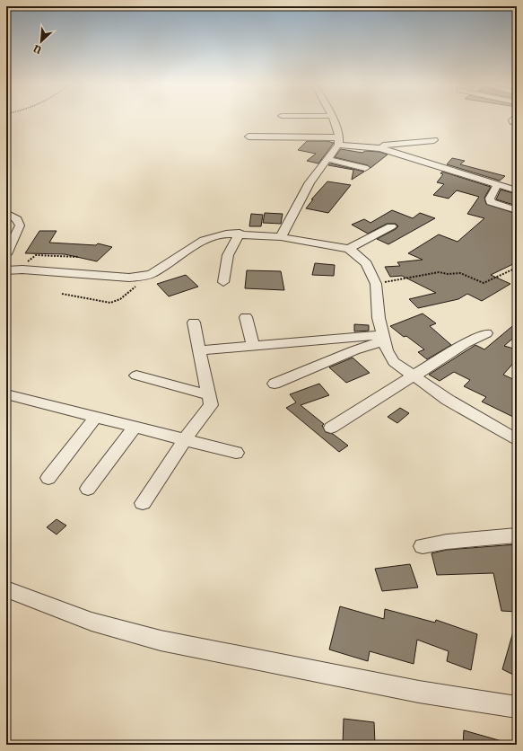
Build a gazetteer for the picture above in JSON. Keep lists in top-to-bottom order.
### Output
{
  "north": "bottom left"
}
